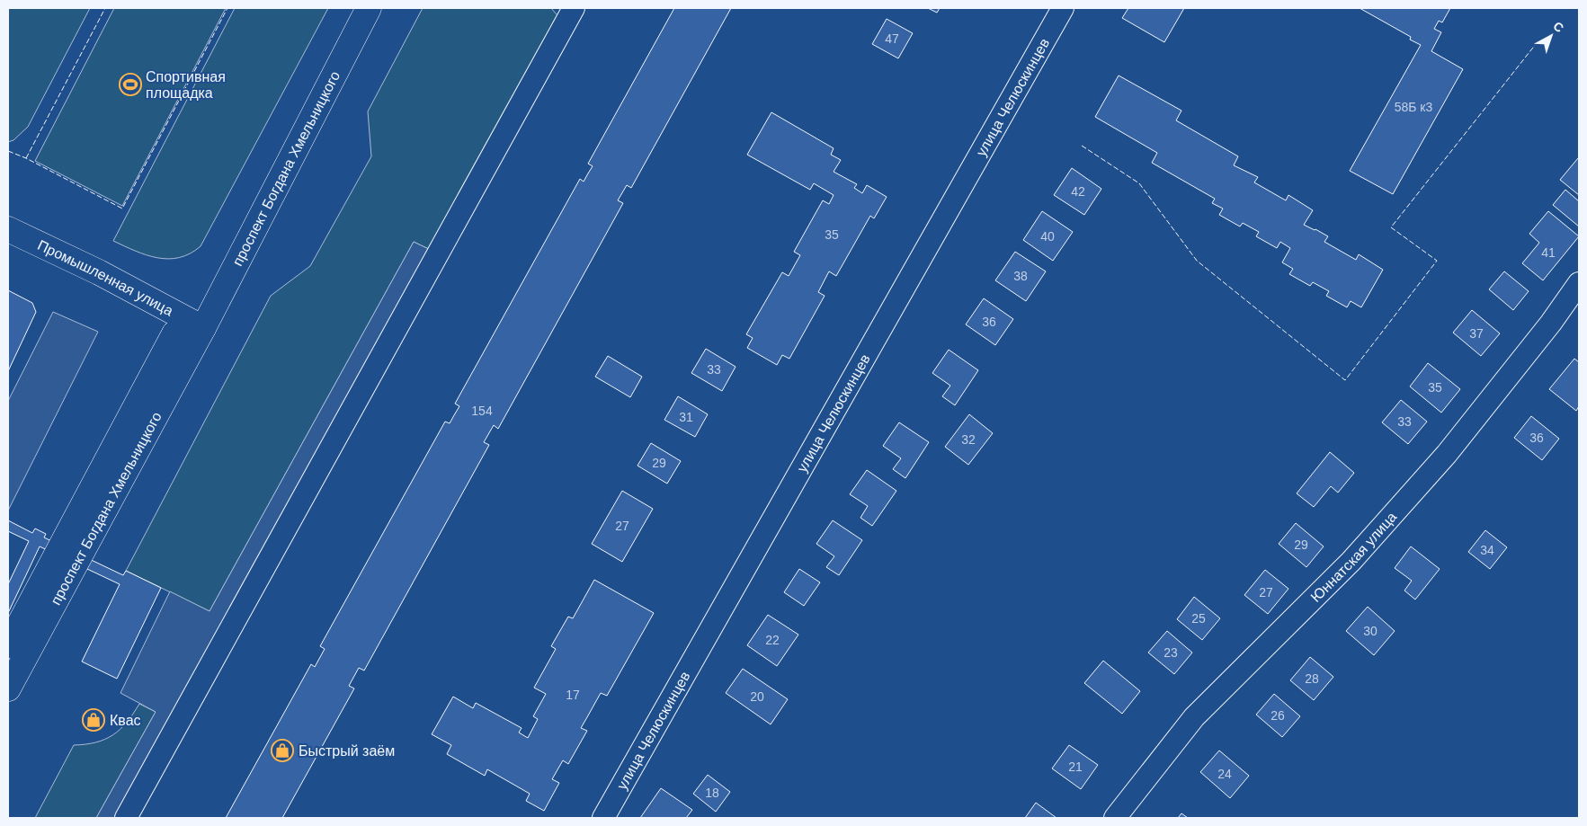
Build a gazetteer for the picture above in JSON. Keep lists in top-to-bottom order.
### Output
{
  "streets": {
    "main road": ["проспект Богдана Хмельницкого", "Промышленная улица"],
    "street": ["улица Челюскинцев", "Юннатская улица"]
  },
  "crossings": [
    ["проспект Богдана Хмельницкого", "Промышленная улица"]
  ],
  "places": {
    "sports": ["Спортивная площадка"],
    "shop": ["Квас", "Быстрый заём"]
  },
  "house_numbers": [
    "47",
    "58Б к3",
    "42",
    "35",
    "40",
    "41",
    "38",
    "36",
    "37",
    "33",
    "35",
    "154",
    "31",
    "33",
    "36",
    "32",
    "29",
    "27",
    "29",
    "34",
    "27",
    "25",
    "30",
    "22",
    "23",
    "28",
    "17",
    "20",
    "26",
    "21",
    "24",
    "18"
  ],
  "north": "top right"
}
